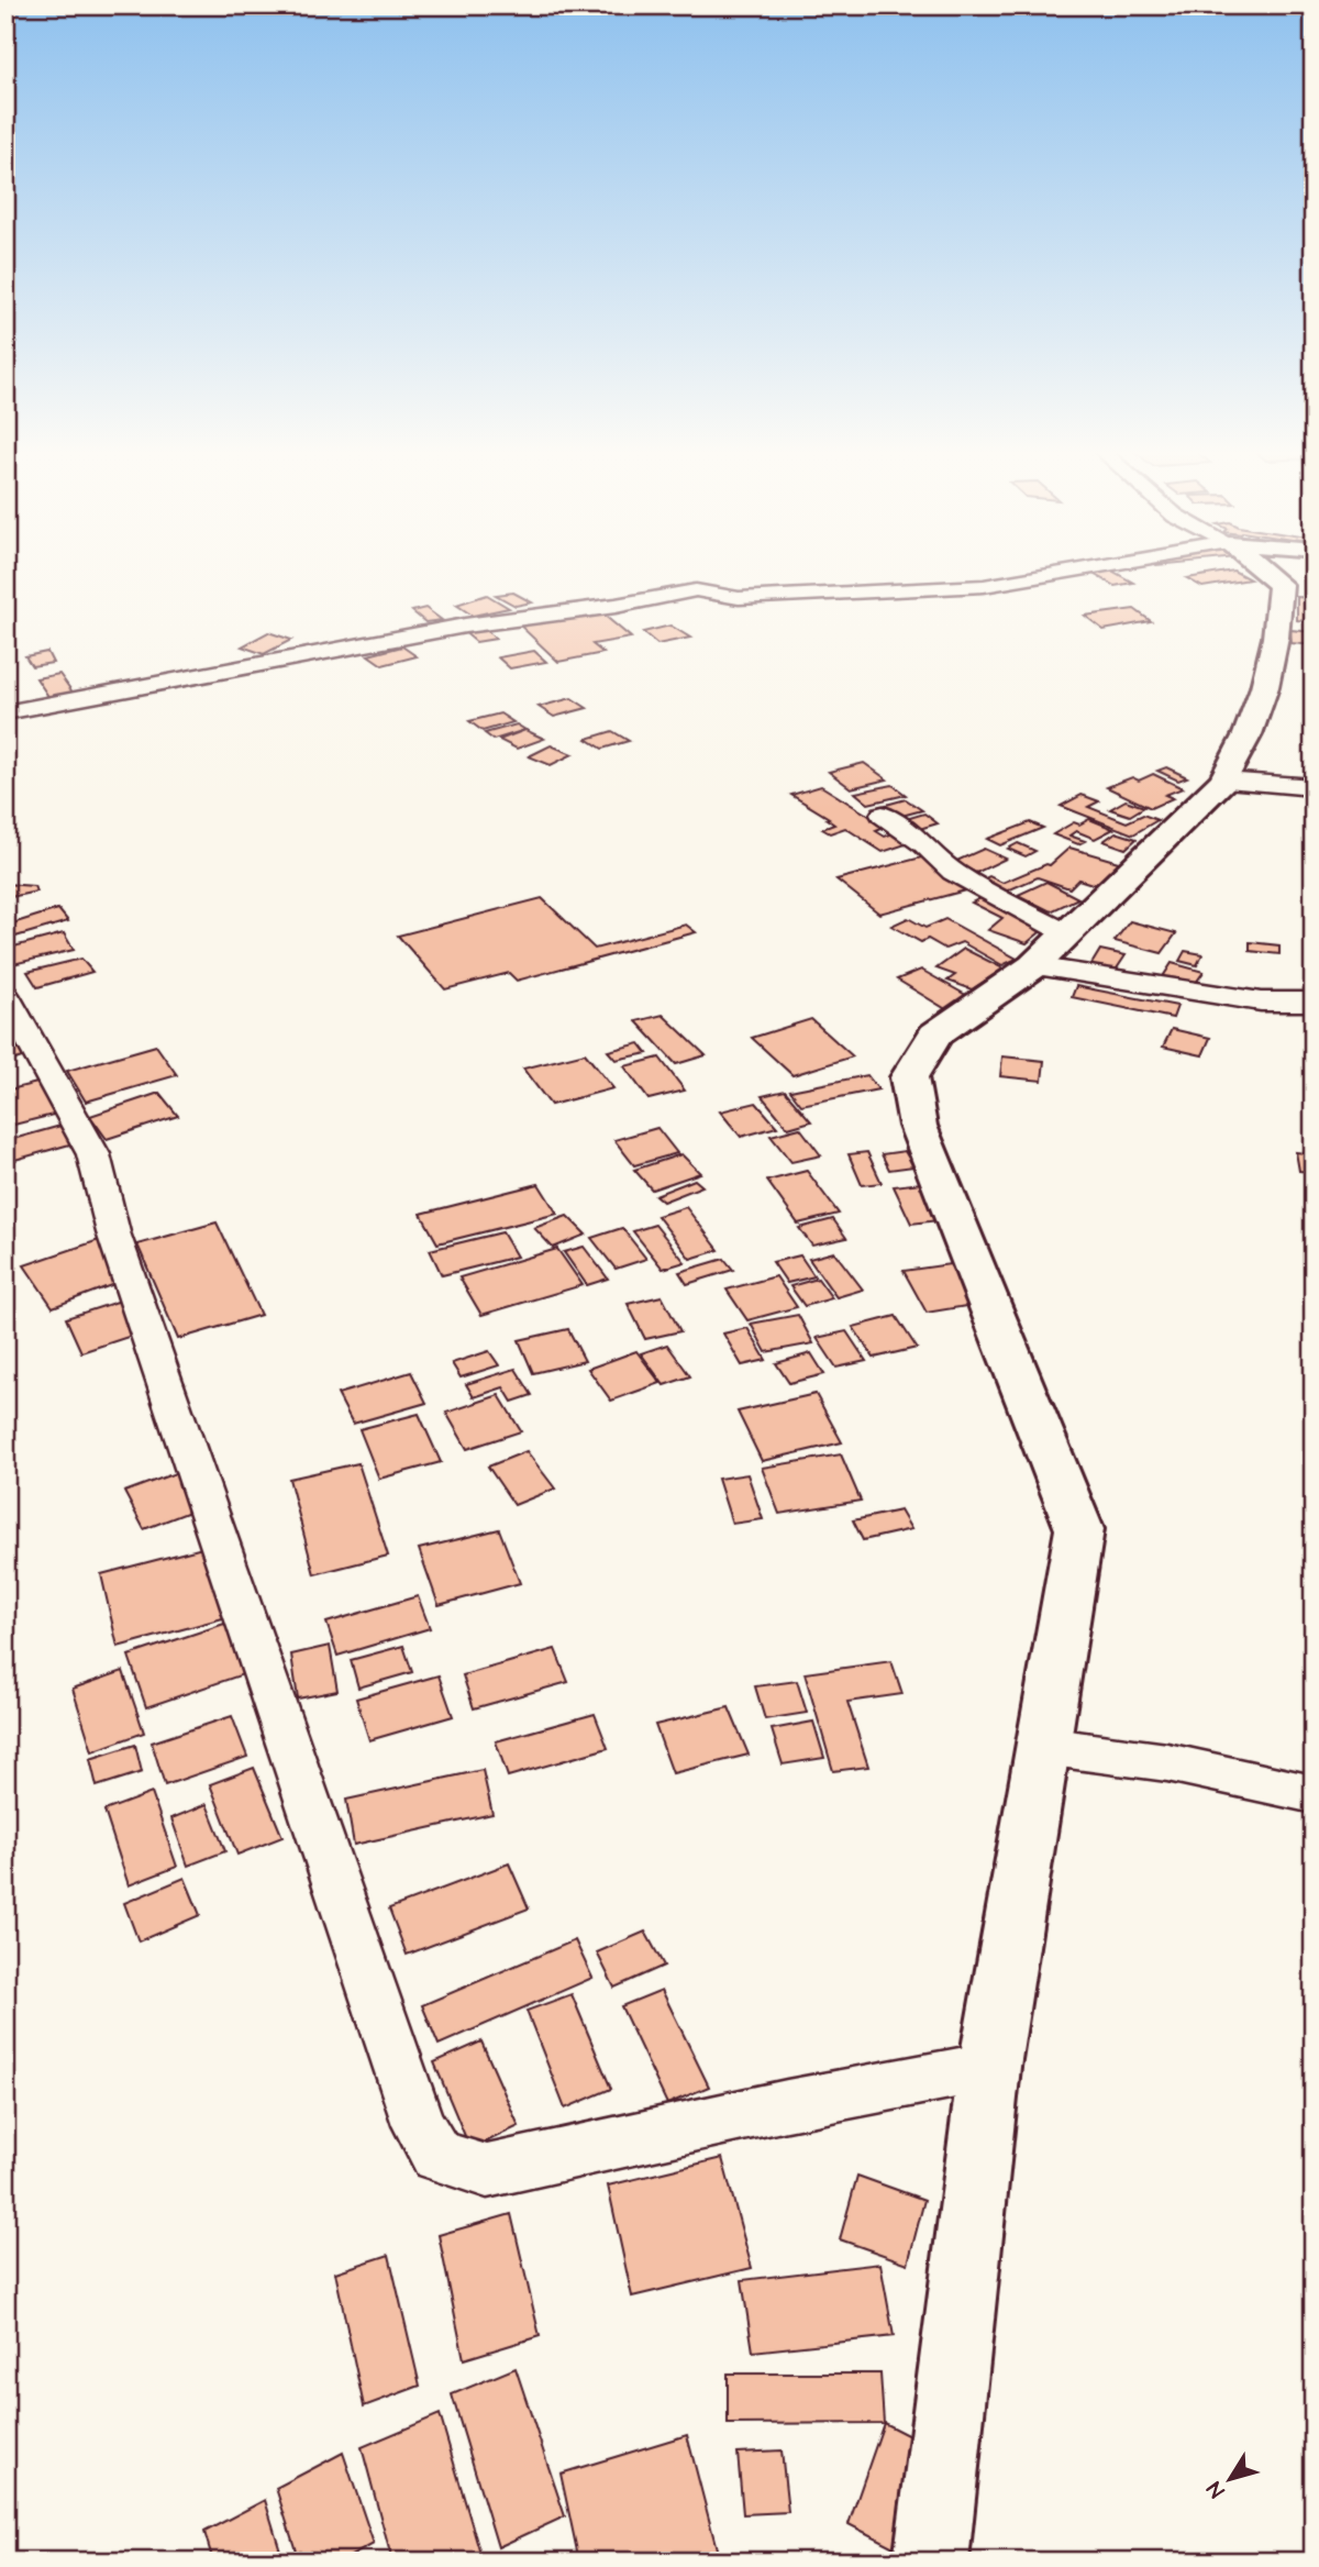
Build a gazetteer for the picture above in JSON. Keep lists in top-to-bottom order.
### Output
{
  "north": "bottom left"
}
